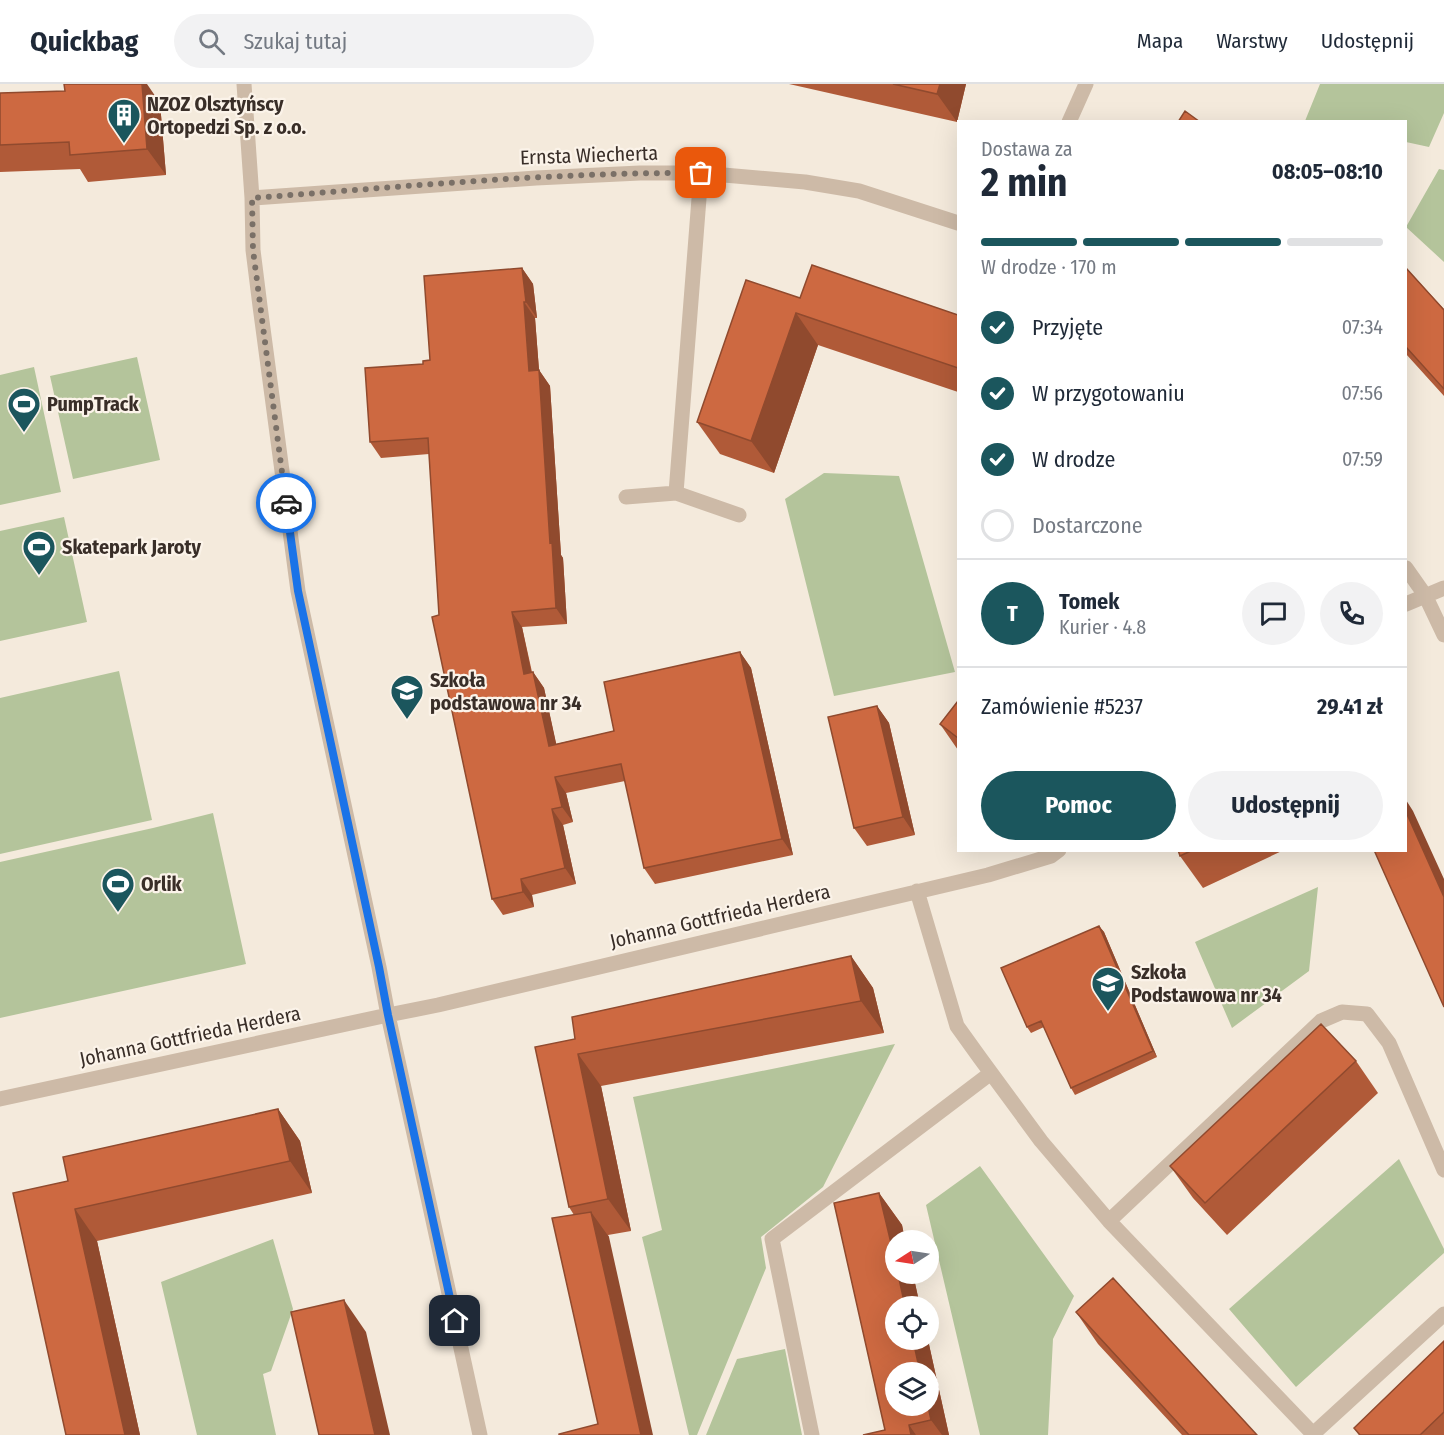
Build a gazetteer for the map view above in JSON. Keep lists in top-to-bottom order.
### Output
{
  "streets": {
    "street": ["Ernsta Wiecherta", "Johanna Gottfrieda Herdera"]
  },
  "places": {
    "building": ["NZOZ Olsztyńscy Ortopedzi Sp. z o.o."],
    "sports": ["PumpTrack", "Skatepark Jaroty", "Orlik"],
    "school or university": ["Szkoła podstawowa nr 34", "Szkoła Podstawowa nr 34"]
  },
  "north": "left",
  "page": {
    "header": "Quickbag",
    "search": "Szukaj tutaj",
    "nav": ["Mapa", "Warstwy", "Udostępnij"],
    "heading": ["2 min", "Dostawa za", "08:05–08:10"],
    "panel": [
      "Tomek",
      "Kurier · 4.8",
      "Zamówienie #5237",
      "29.41 zł"
    ],
    "bar": "W drodze · 170 m",
    "list": [
      ["Przyjęte", "07:34"],
      ["W przygotowaniu", "07:56"],
      ["W drodze", "07:59"],
      "Dostarczone"
    ],
    "round": "T",
    "buttons": ["Pomoc", "Udostępnij"]
  }
}
